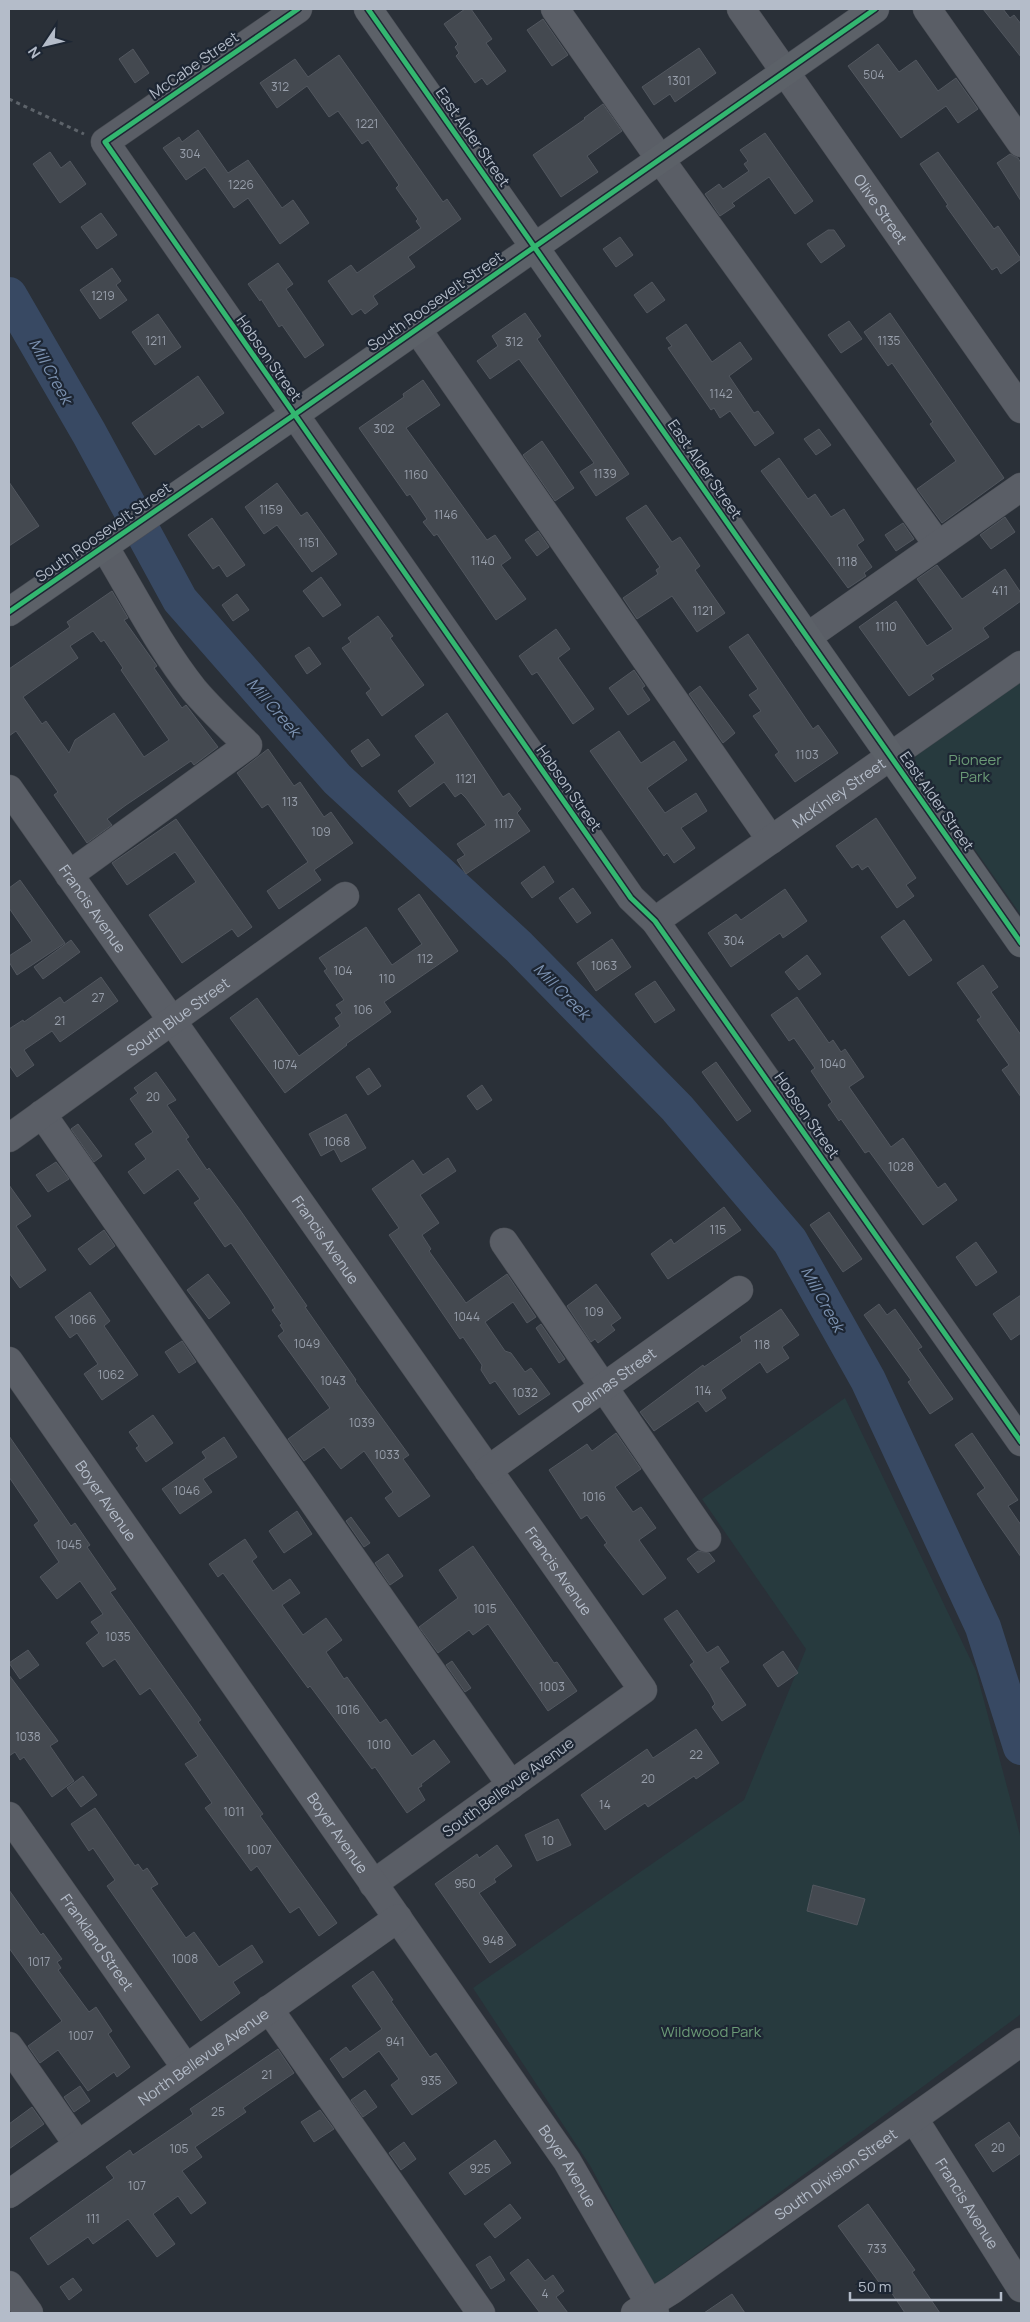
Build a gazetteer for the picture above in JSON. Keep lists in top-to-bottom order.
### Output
{
  "streets": {
    "main road": ["East Alder Street", "South Roosevelt Street"],
    "street": [
      "McCabe Street",
      "Olive Street",
      "Hobson Street",
      "McKinley Street",
      "Francis Avenue",
      "South Blue Street",
      "Delmas Street",
      "Boyer Avenue",
      "South Bellevue Avenue",
      "Frankland Street",
      "North Bellevue Avenue",
      "South Division Street"
    ]
  },
  "crossings": [
    ["McCabe Street", "Hobson Street"],
    ["East Alder Street", "South Roosevelt Street"],
    ["East Alder Street", "McKinley Street"],
    ["Olive Street", "South Roosevelt Street"],
    ["South Roosevelt Street", "Hobson Street"],
    ["Hobson Street", "McKinley Street"],
    ["Francis Avenue", "South Blue Street"],
    ["Francis Avenue", "Delmas Street"],
    ["Francis Avenue", "South Bellevue Avenue"],
    ["Francis Avenue", "South Division Street"],
    ["Boyer Avenue", "South Bellevue Avenue"],
    ["Boyer Avenue", "North Bellevue Avenue"],
    ["Boyer Avenue", "South Division Street"],
    ["Frankland Street", "North Bellevue Avenue"]
  ],
  "water": ["Mill Creek"],
  "parks": ["Pioneer Park", "Wildwood Park"],
  "house_numbers": [
    "504",
    "1301",
    "312",
    "1221",
    "304",
    "1226",
    "1219",
    "1211",
    "1135",
    "312",
    "1142",
    "302",
    "1139",
    "1160",
    "1159",
    "1146",
    "1151",
    "1140",
    "1118",
    "411",
    "1121",
    "1110",
    "1103",
    "1121",
    "113",
    "1117",
    "109",
    "304",
    "112",
    "1063",
    "104",
    "110",
    "27",
    "106",
    "21",
    "1040",
    "1074",
    "20",
    "1068",
    "1028",
    "115",
    "109",
    "1044",
    "1066",
    "1049",
    "118",
    "1062",
    "1043",
    "114",
    "1032",
    "1039",
    "1033",
    "1046",
    "1016",
    "1045",
    "1015",
    "1035",
    "1003",
    "1016",
    "1038",
    "1010",
    "22",
    "20",
    "14",
    "1011",
    "10",
    "1007",
    "950",
    "948",
    "1008",
    "1017",
    "1007",
    "941",
    "21",
    "935",
    "25",
    "20",
    "105",
    "925",
    "107",
    "111",
    "733",
    "4"
  ],
  "scale_bar": "50 m",
  "north": "bottom left"
}
